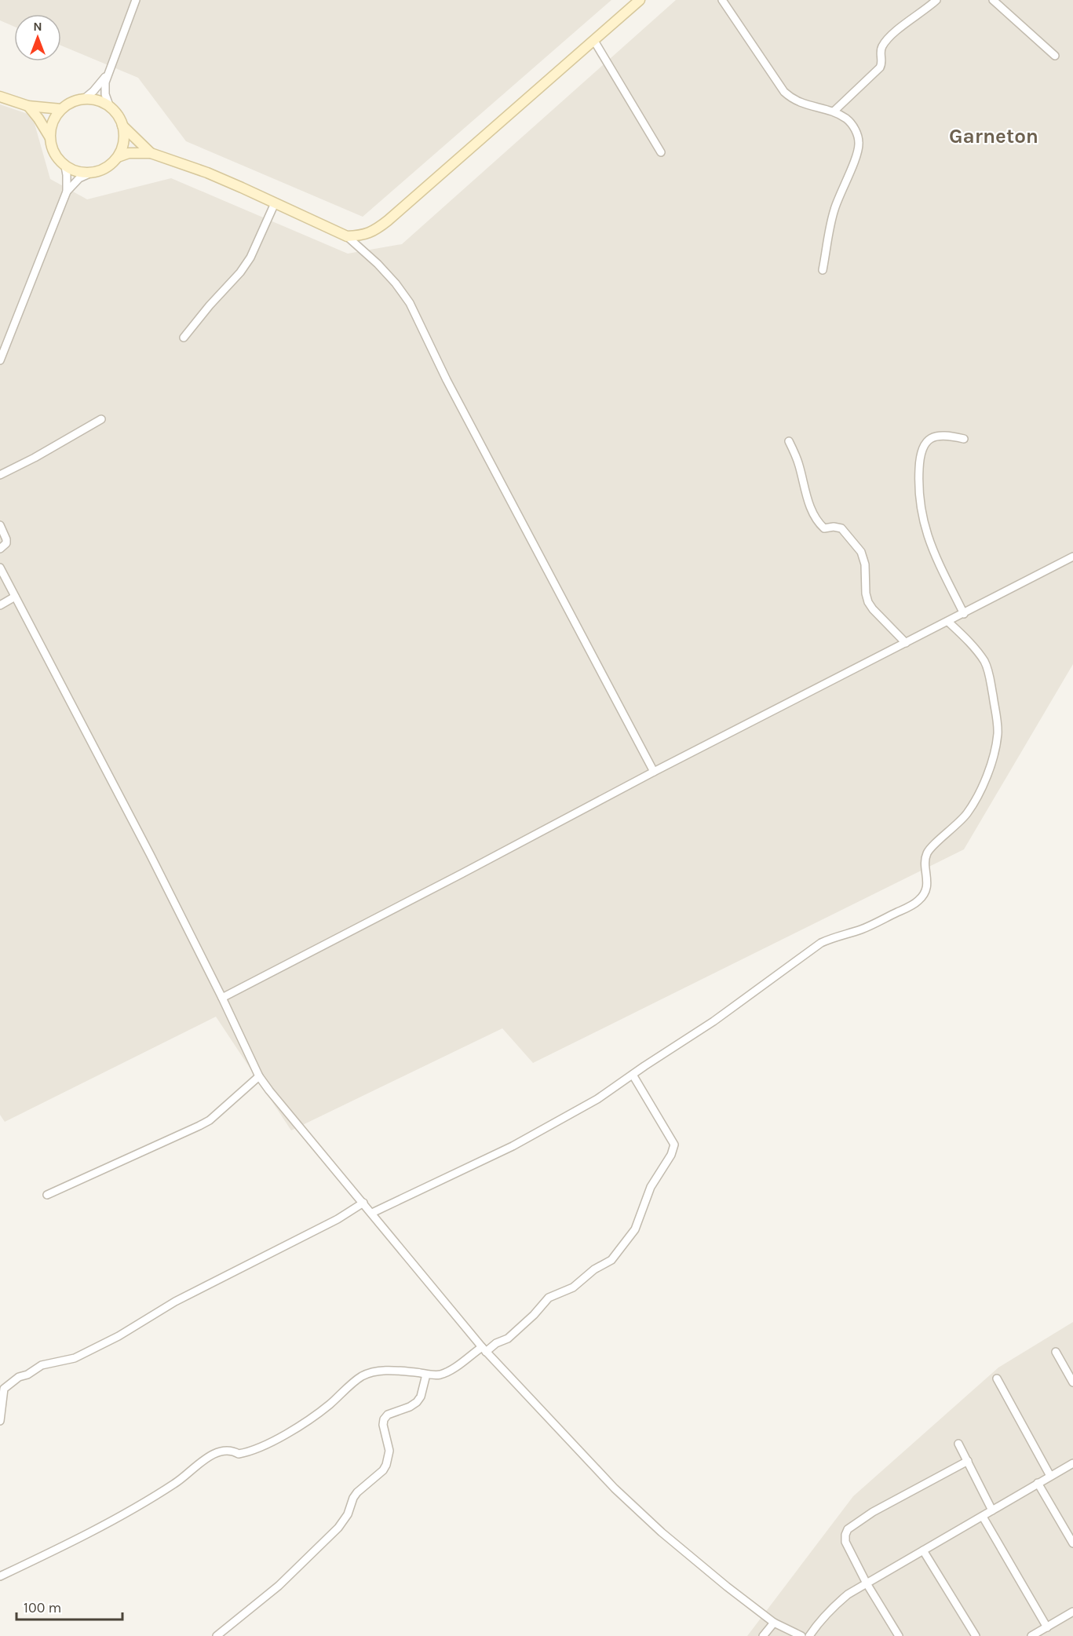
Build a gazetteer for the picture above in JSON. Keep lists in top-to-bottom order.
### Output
{
  "districts": ["Garneton"],
  "scale_bar": "100 m",
  "north": "top"
}
